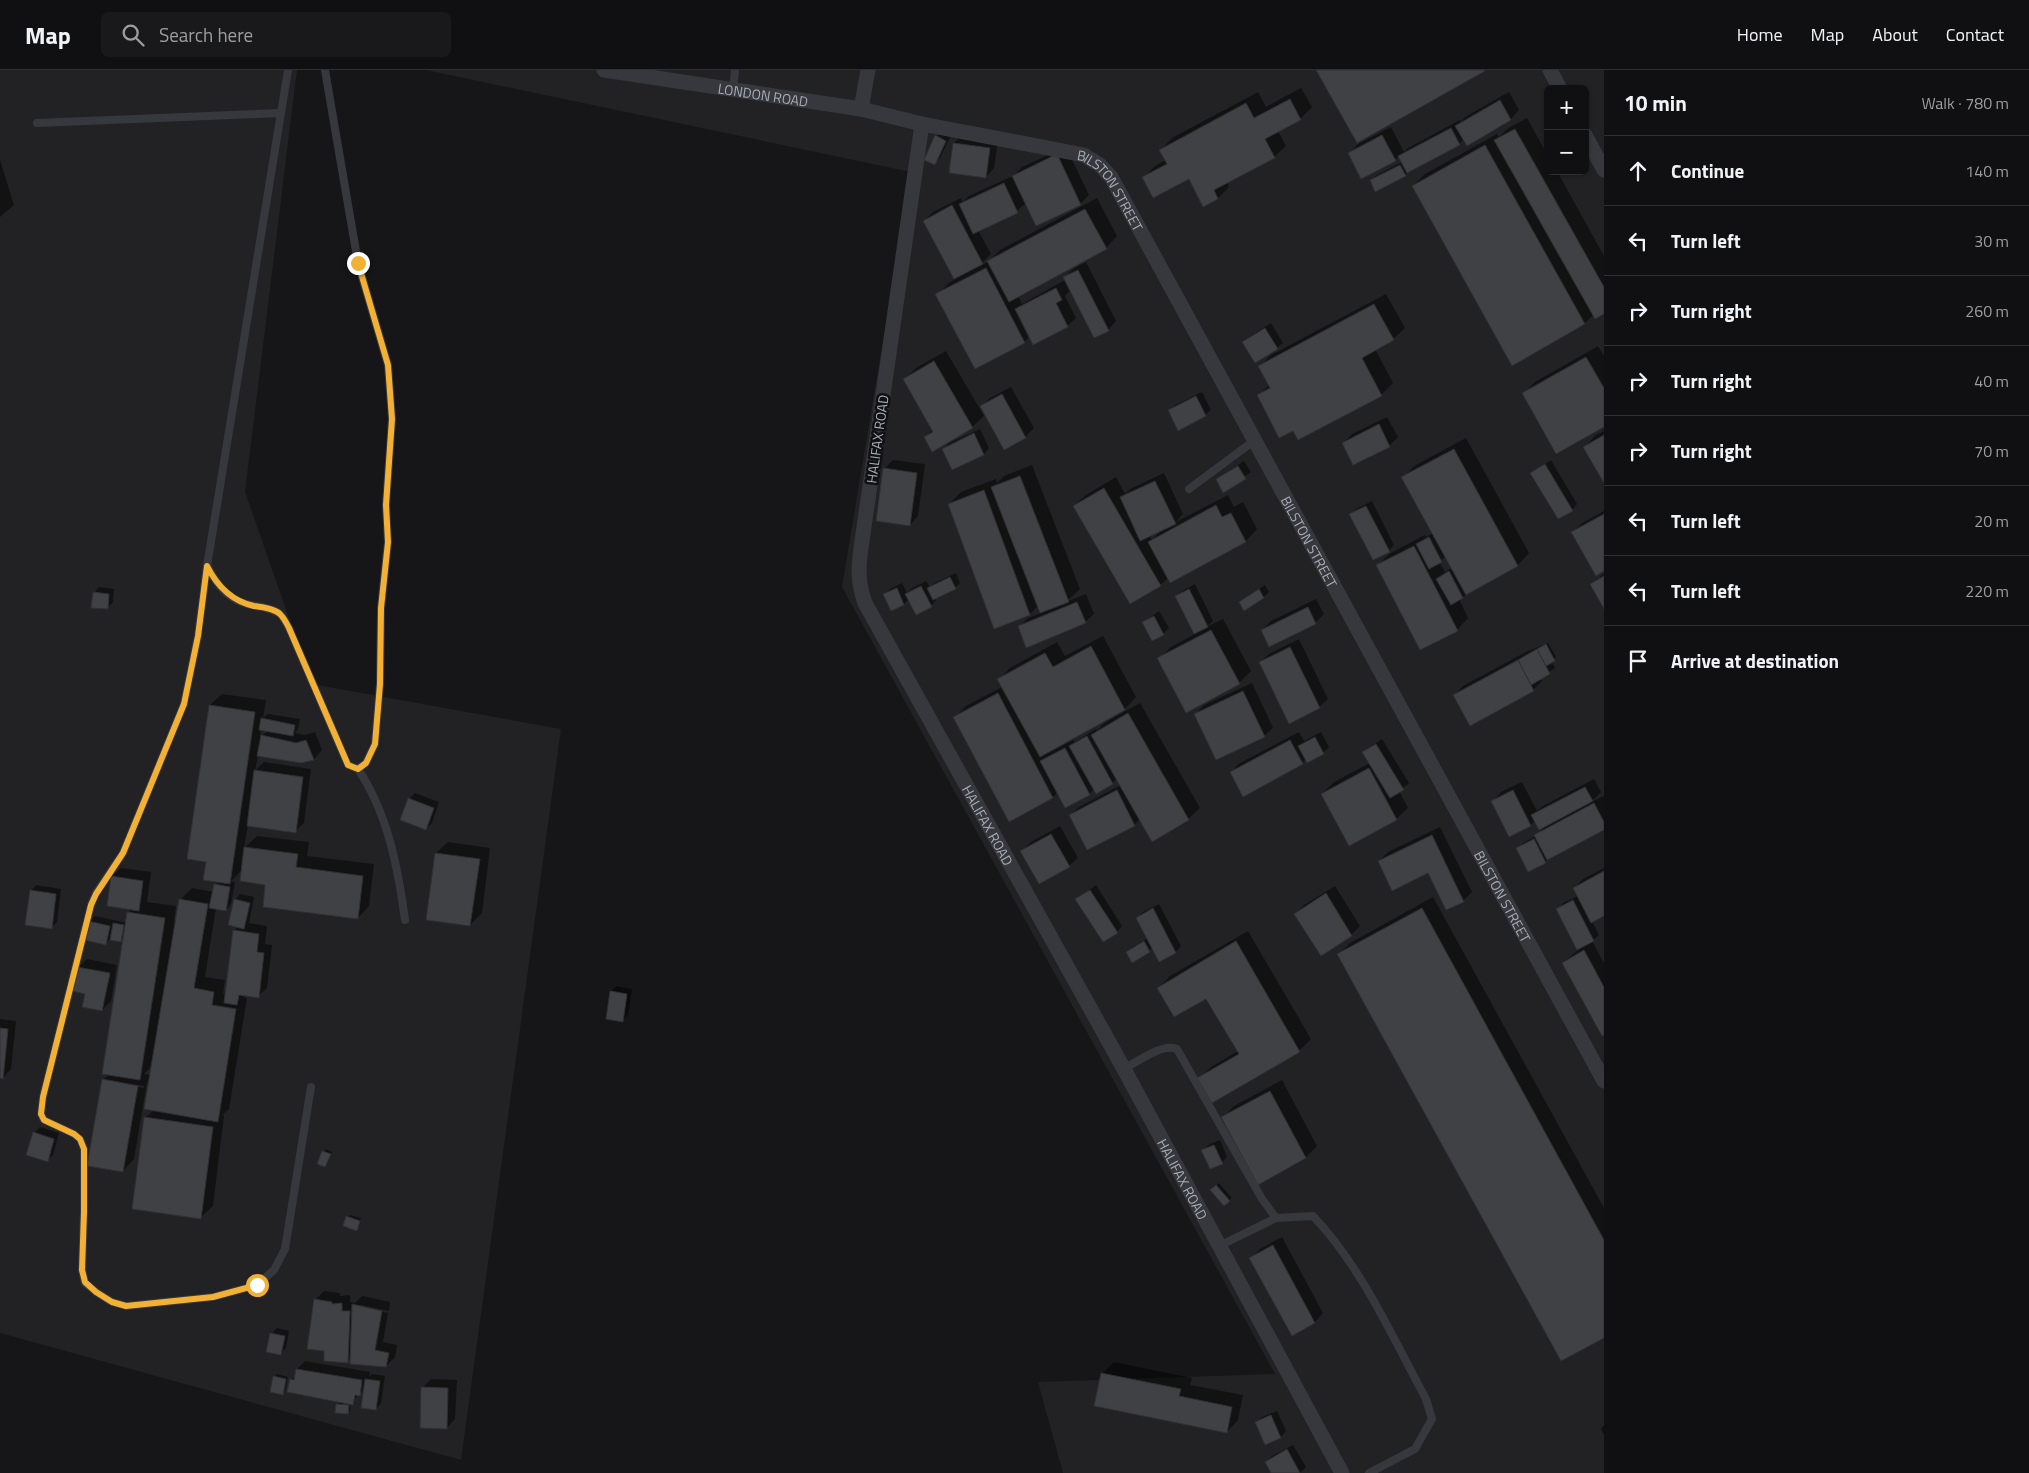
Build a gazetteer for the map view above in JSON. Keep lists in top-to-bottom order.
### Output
{
  "streets": {
    "street": ["LONDON ROAD", "BILSTON STREET", "HALIFAX ROAD"]
  },
  "crossings": [
    ["LONDON ROAD", "BILSTON STREET"],
    ["LONDON ROAD", "HALIFAX ROAD"],
    ["BILSTON STREET", "HALIFAX ROAD"]
  ],
  "page": {
    "header": "Map",
    "search": "Search here",
    "nav": [
      "Home",
      "Map",
      "About",
      "Contact"
    ],
    "heading": ["10 min", "Walk · 780 m"],
    "map_buttons": ["+", "−"],
    "list": [
      ["Continue", "140 m"],
      ["Turn left", "30 m"],
      ["Turn right", "260 m"],
      ["Turn right", "40 m"],
      ["Turn right", "70 m"],
      ["Turn left", "20 m"],
      ["Turn left", "220 m"],
      "Arrive at destination"
    ]
  }
}
